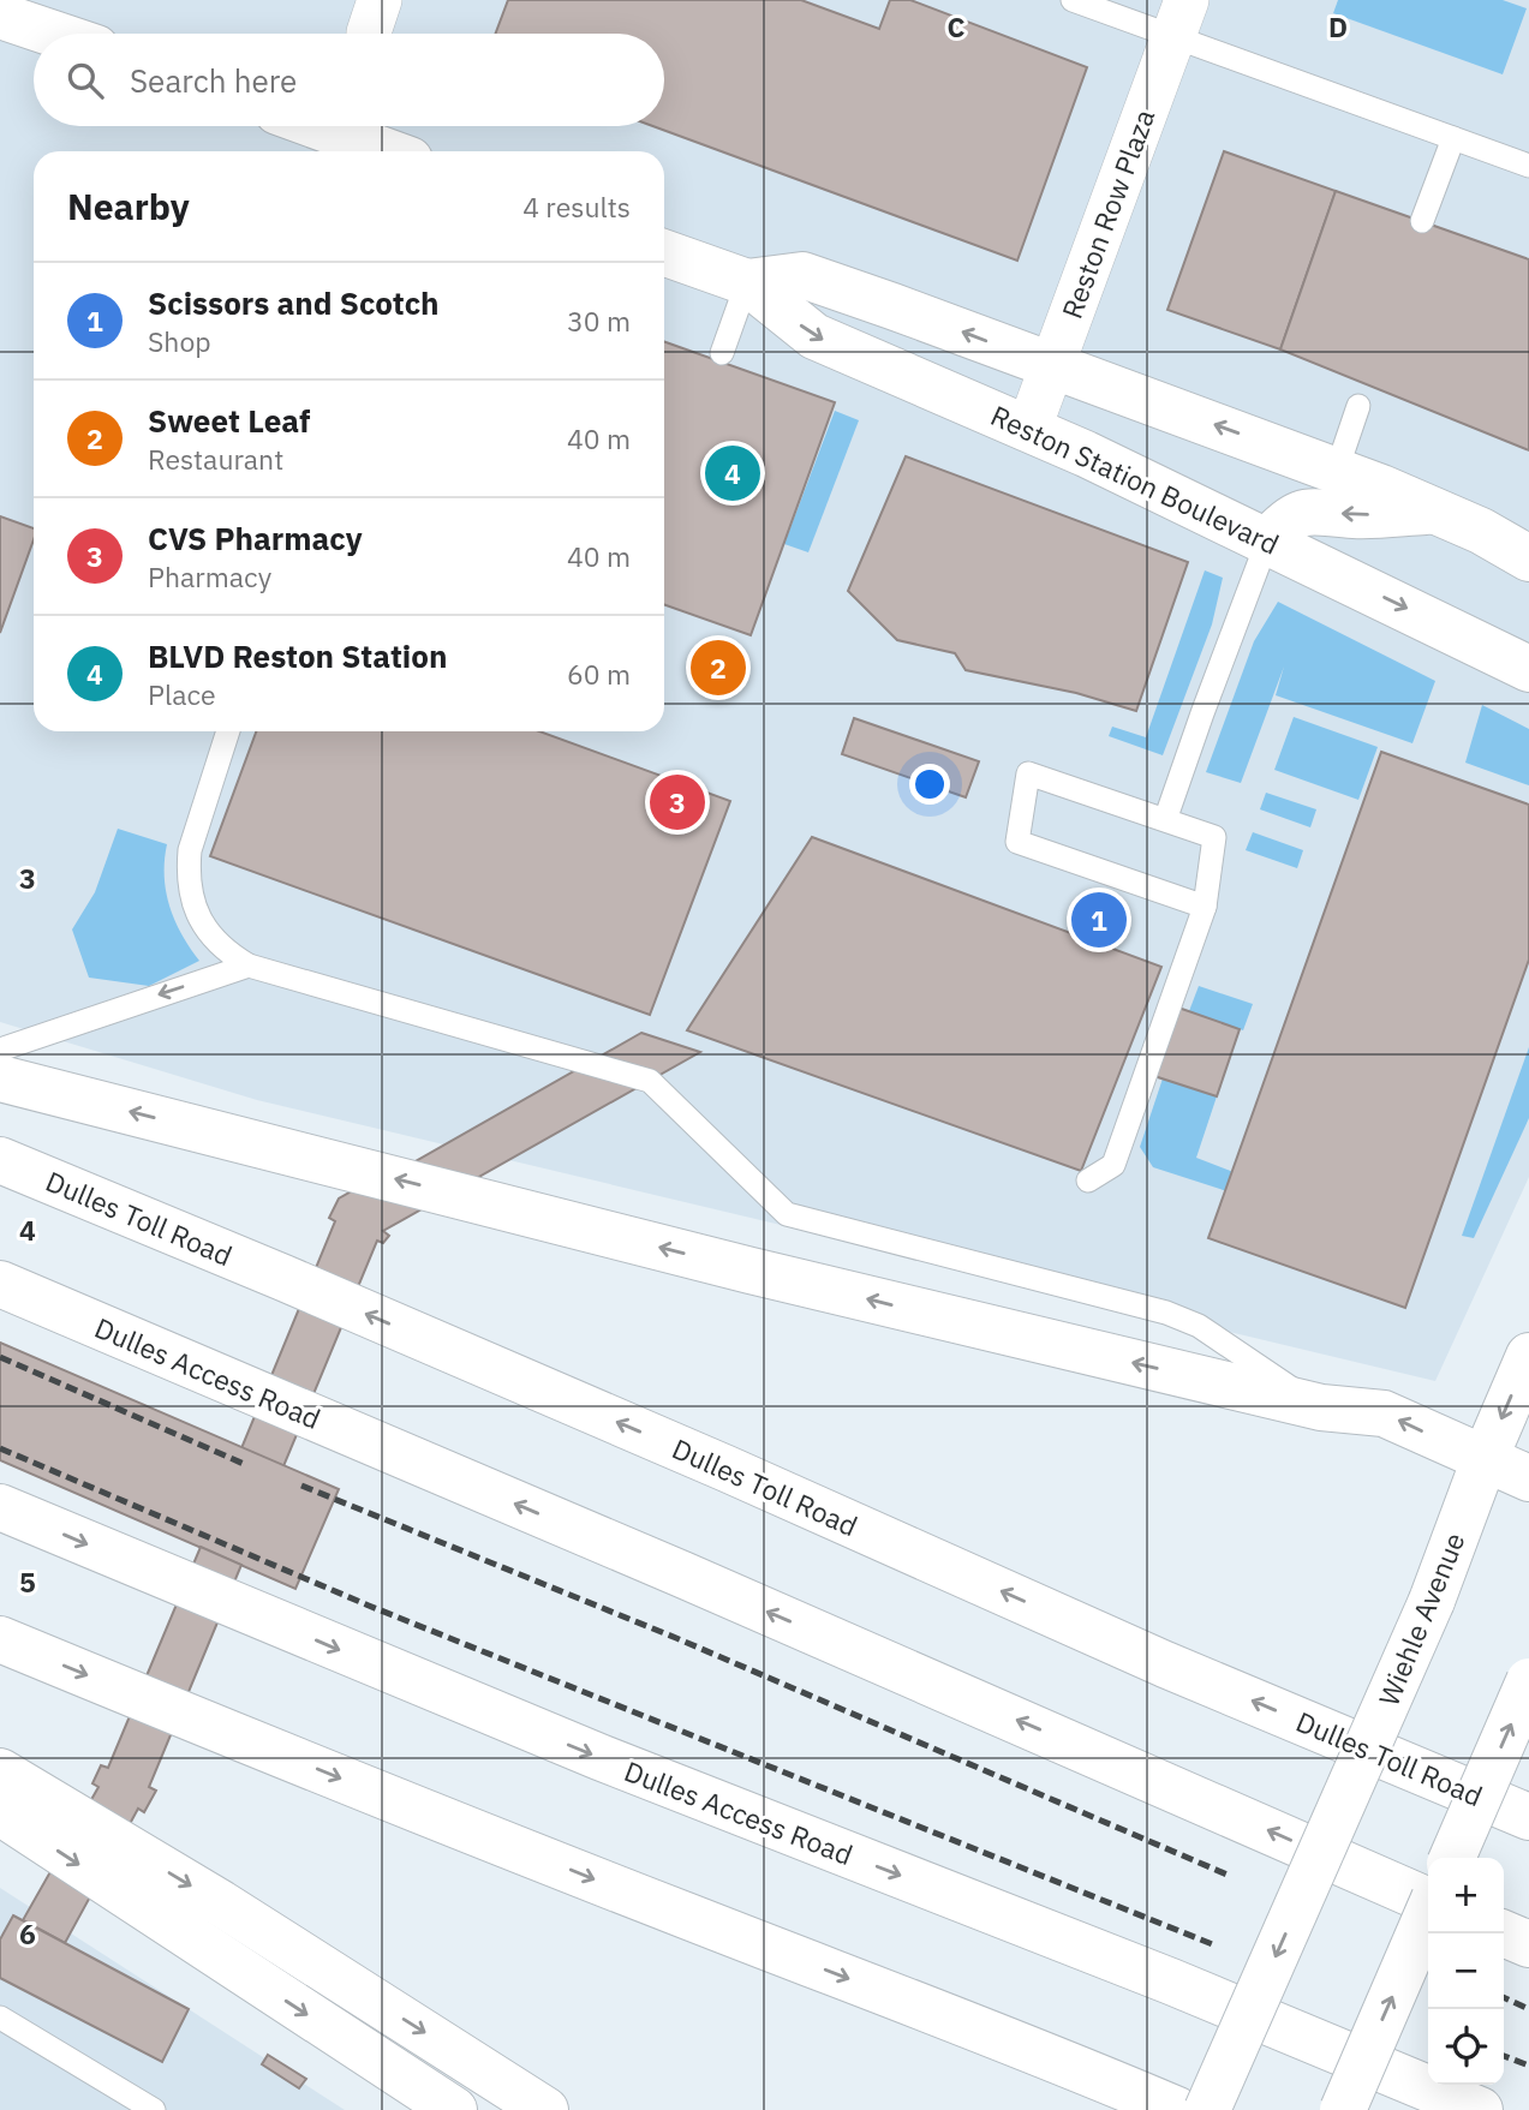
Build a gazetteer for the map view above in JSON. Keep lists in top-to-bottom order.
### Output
{
  "streets": {
    "main road": [
      "Reston Station Boulevard",
      "Dulles Toll Road",
      "Dulles Access Road",
      "Wiehle Avenue"
    ],
    "street": ["Reston Row Plaza"]
  },
  "crossings": [
    ["Reston Row Plaza", "Reston Station Boulevard"]
  ],
  "page": {
    "search": "Search here",
    "heading": ["Nearby", "4 results"],
    "list": [
      {
        "mark": "1",
        "name": "Scissors and Scotch",
        "note": "Shop",
        "value": "30 m"
      },
      {
        "mark": "2",
        "name": "Sweet Leaf",
        "note": "Restaurant",
        "value": "40 m"
      },
      {
        "mark": "3",
        "name": "CVS Pharmacy",
        "note": "Pharmacy",
        "value": "40 m"
      },
      {
        "mark": "4",
        "name": "BLVD Reston Station",
        "note": "Place",
        "value": "60 m"
      }
    ],
    "pins": [
      "4",
      "2",
      "3",
      "1"
    ],
    "map_buttons": ["+", "−"]
  },
  "grid": {
    "columns": ["C", "D"],
    "rows": [
      "3",
      "4",
      "5",
      "6"
    ]
  }
}
